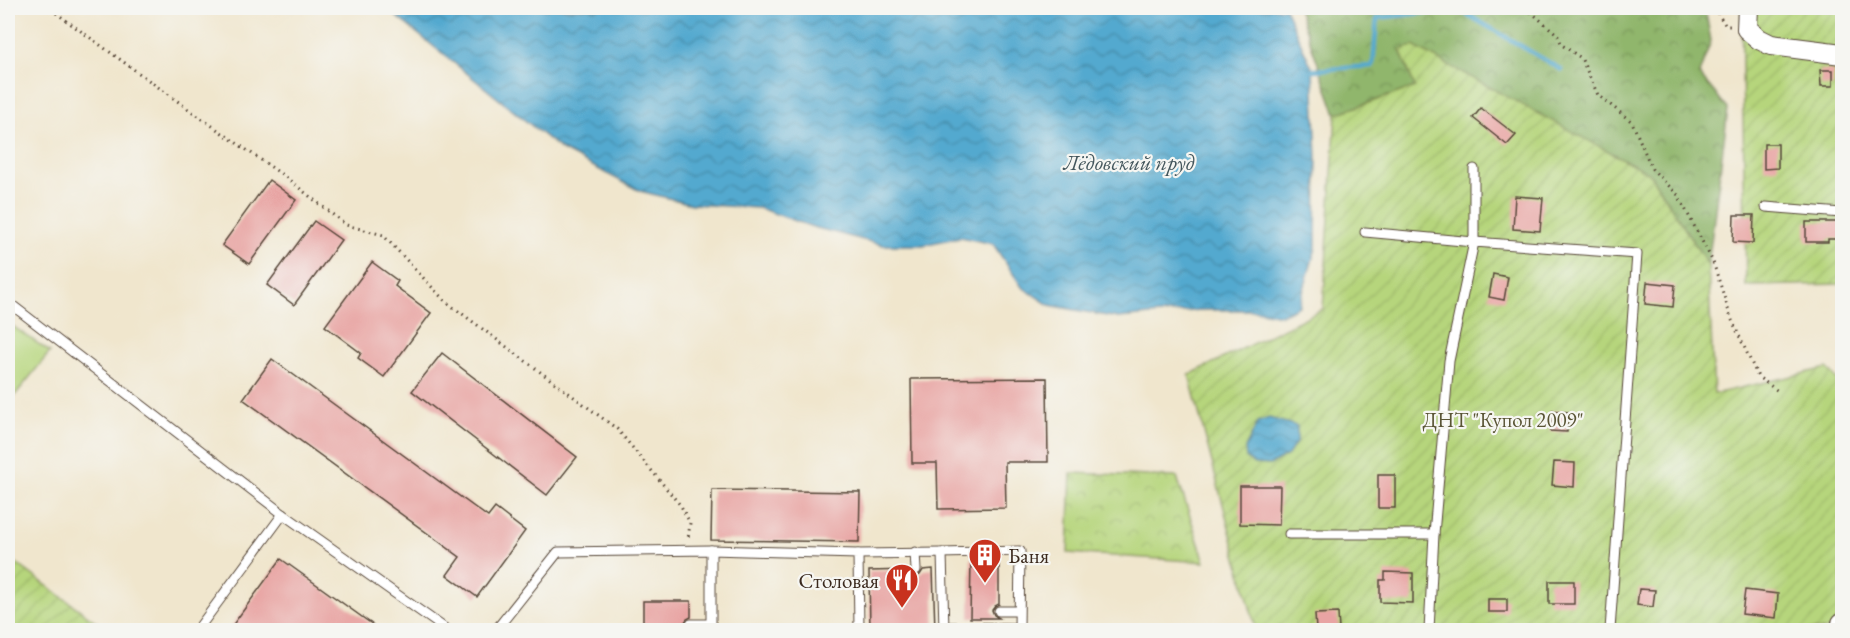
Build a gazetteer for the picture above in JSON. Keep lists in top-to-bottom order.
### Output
{
  "water": ["Лёдовский пруд"],
  "parks": ["ДНТ \"Купол 2009\""],
  "places": {
    "building": ["Баня"],
    "restaurant": ["Столовая"]
  }
}
